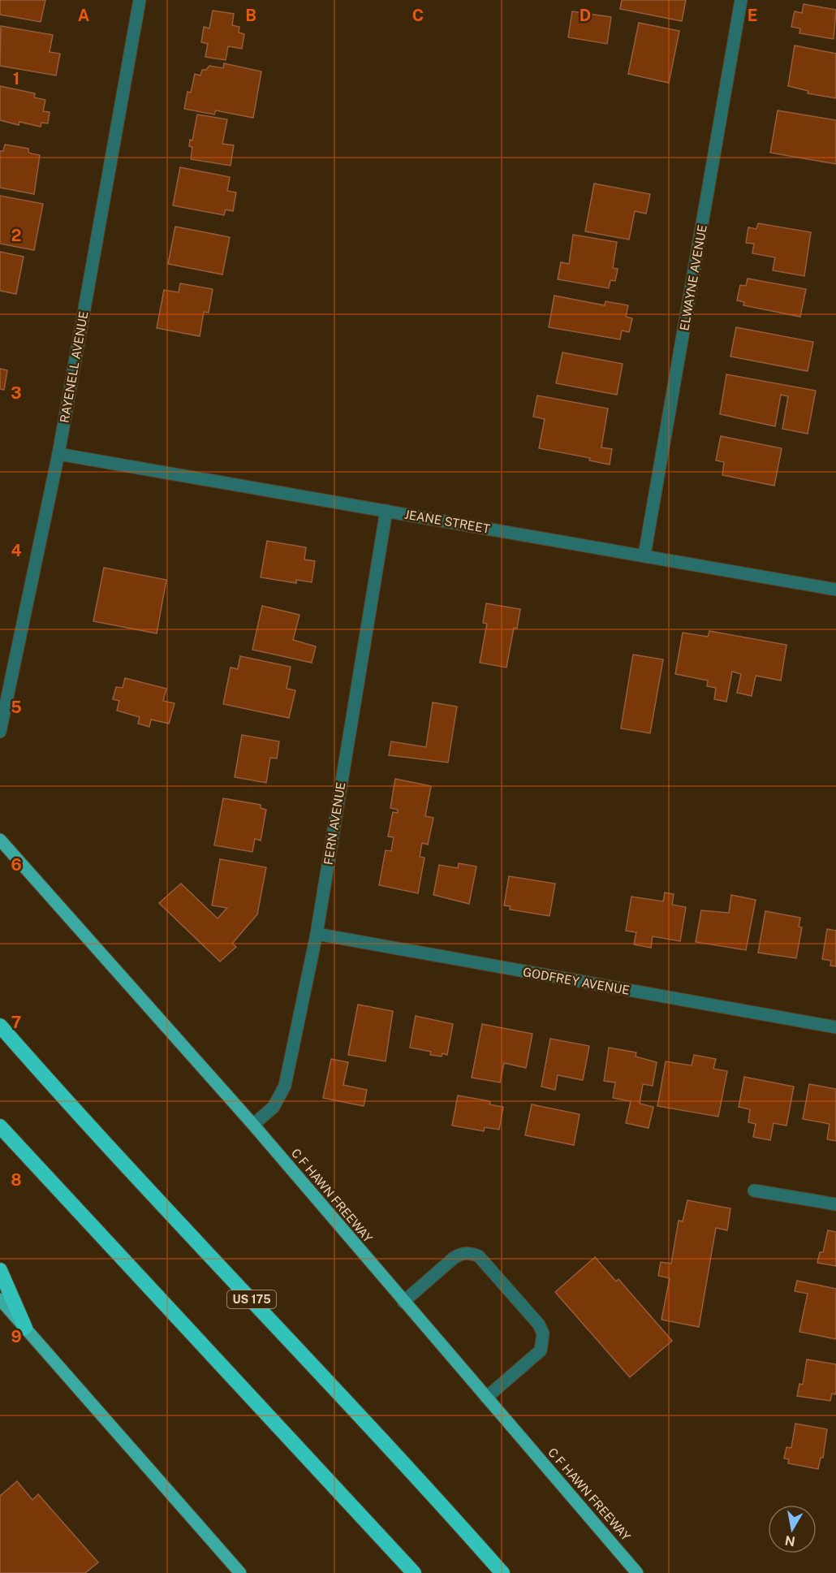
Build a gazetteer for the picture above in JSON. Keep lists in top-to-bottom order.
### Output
{
  "streets": {
    "highway": ["US 175"],
    "main road": ["C F HAWN FREEWAY"],
    "street": [
      "ELWAYNE AVENUE",
      "RAYENELL AVENUE",
      "JEANE STREET",
      "FERN AVENUE",
      "GODFREY AVENUE"
    ]
  },
  "crossings": [
    ["ELWAYNE AVENUE", "JEANE STREET"],
    ["RAYENELL AVENUE", "JEANE STREET"],
    ["JEANE STREET", "FERN AVENUE"],
    ["FERN AVENUE", "GODFREY AVENUE"],
    ["FERN AVENUE", "C F HAWN FREEWAY"]
  ],
  "north": "bottom",
  "grid": {
    "columns": [
      "A",
      "B",
      "C",
      "D",
      "E"
    ],
    "rows": [
      "1",
      "2",
      "3",
      "4",
      "5",
      "6",
      "7",
      "8",
      "9"
    ]
  }
}
